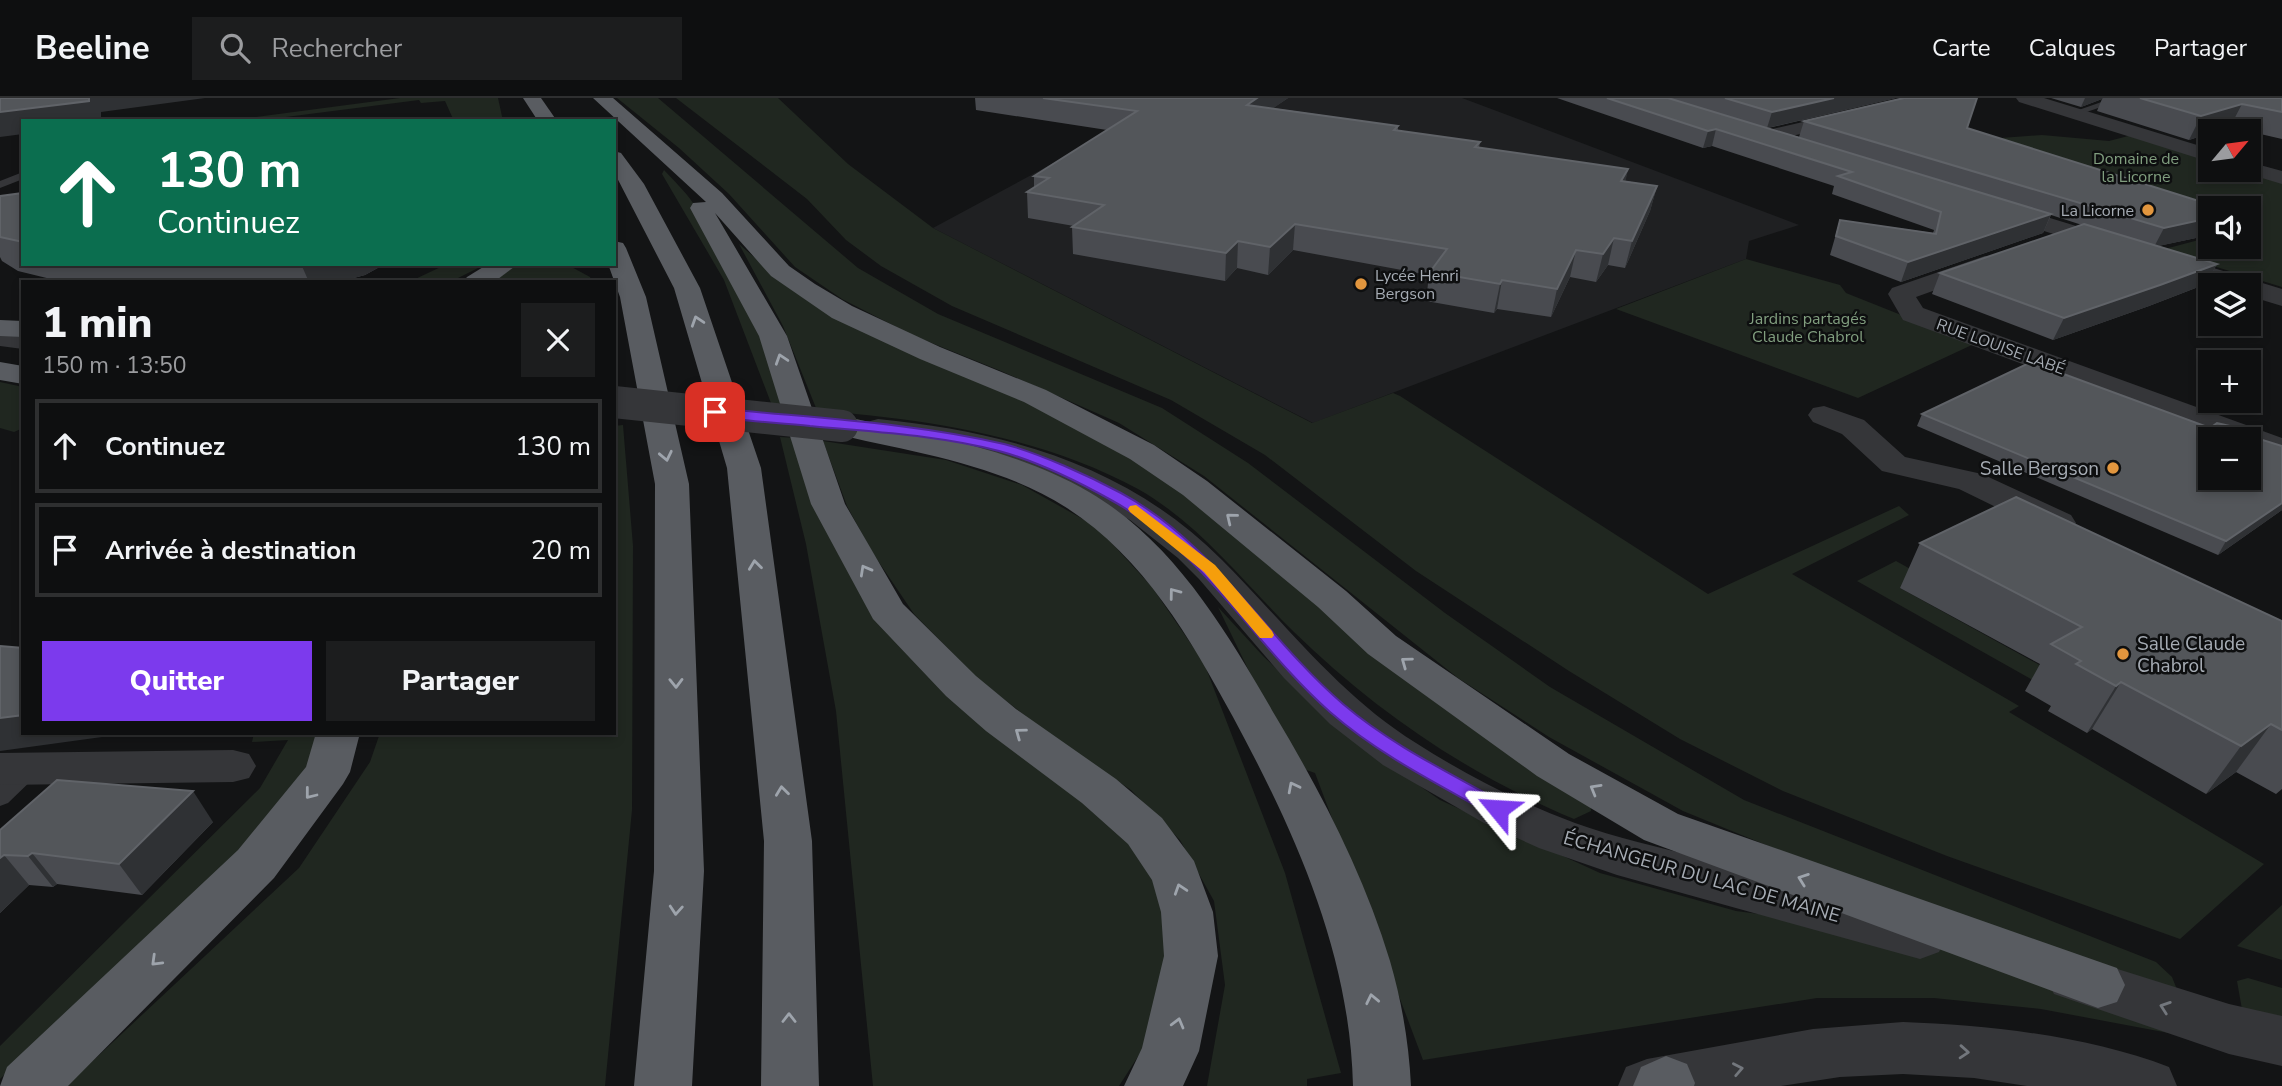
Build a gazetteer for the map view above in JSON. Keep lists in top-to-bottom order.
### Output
{
  "streets": {
    "street": ["RUE LOUISE LABÉ", "ÉCHANGEUR DU LAC DE MAINE"]
  },
  "parks": ["Domaine de la Licorne", "Jardins partagés Claude Chabrol"],
  "places": [
    "La Licorne",
    "Lycée Henri Bergson",
    "Salle Bergson",
    "Salle Claude Chabrol"
  ],
  "north": "top right",
  "page": {
    "header": "Beeline",
    "search": "Rechercher",
    "nav": ["Carte", "Calques", "Partager"],
    "map_buttons": ["+", "−"],
    "turn": ["130 m", "Continuez"],
    "heading": ["1 min", "150 m · 13:50"],
    "list": [
      {
        "name": "Continuez",
        "value": "130 m"
      },
      {
        "name": "Arrivée à destination",
        "value": "20 m"
      }
    ],
    "buttons": ["Quitter", "Partager"]
  }
}
